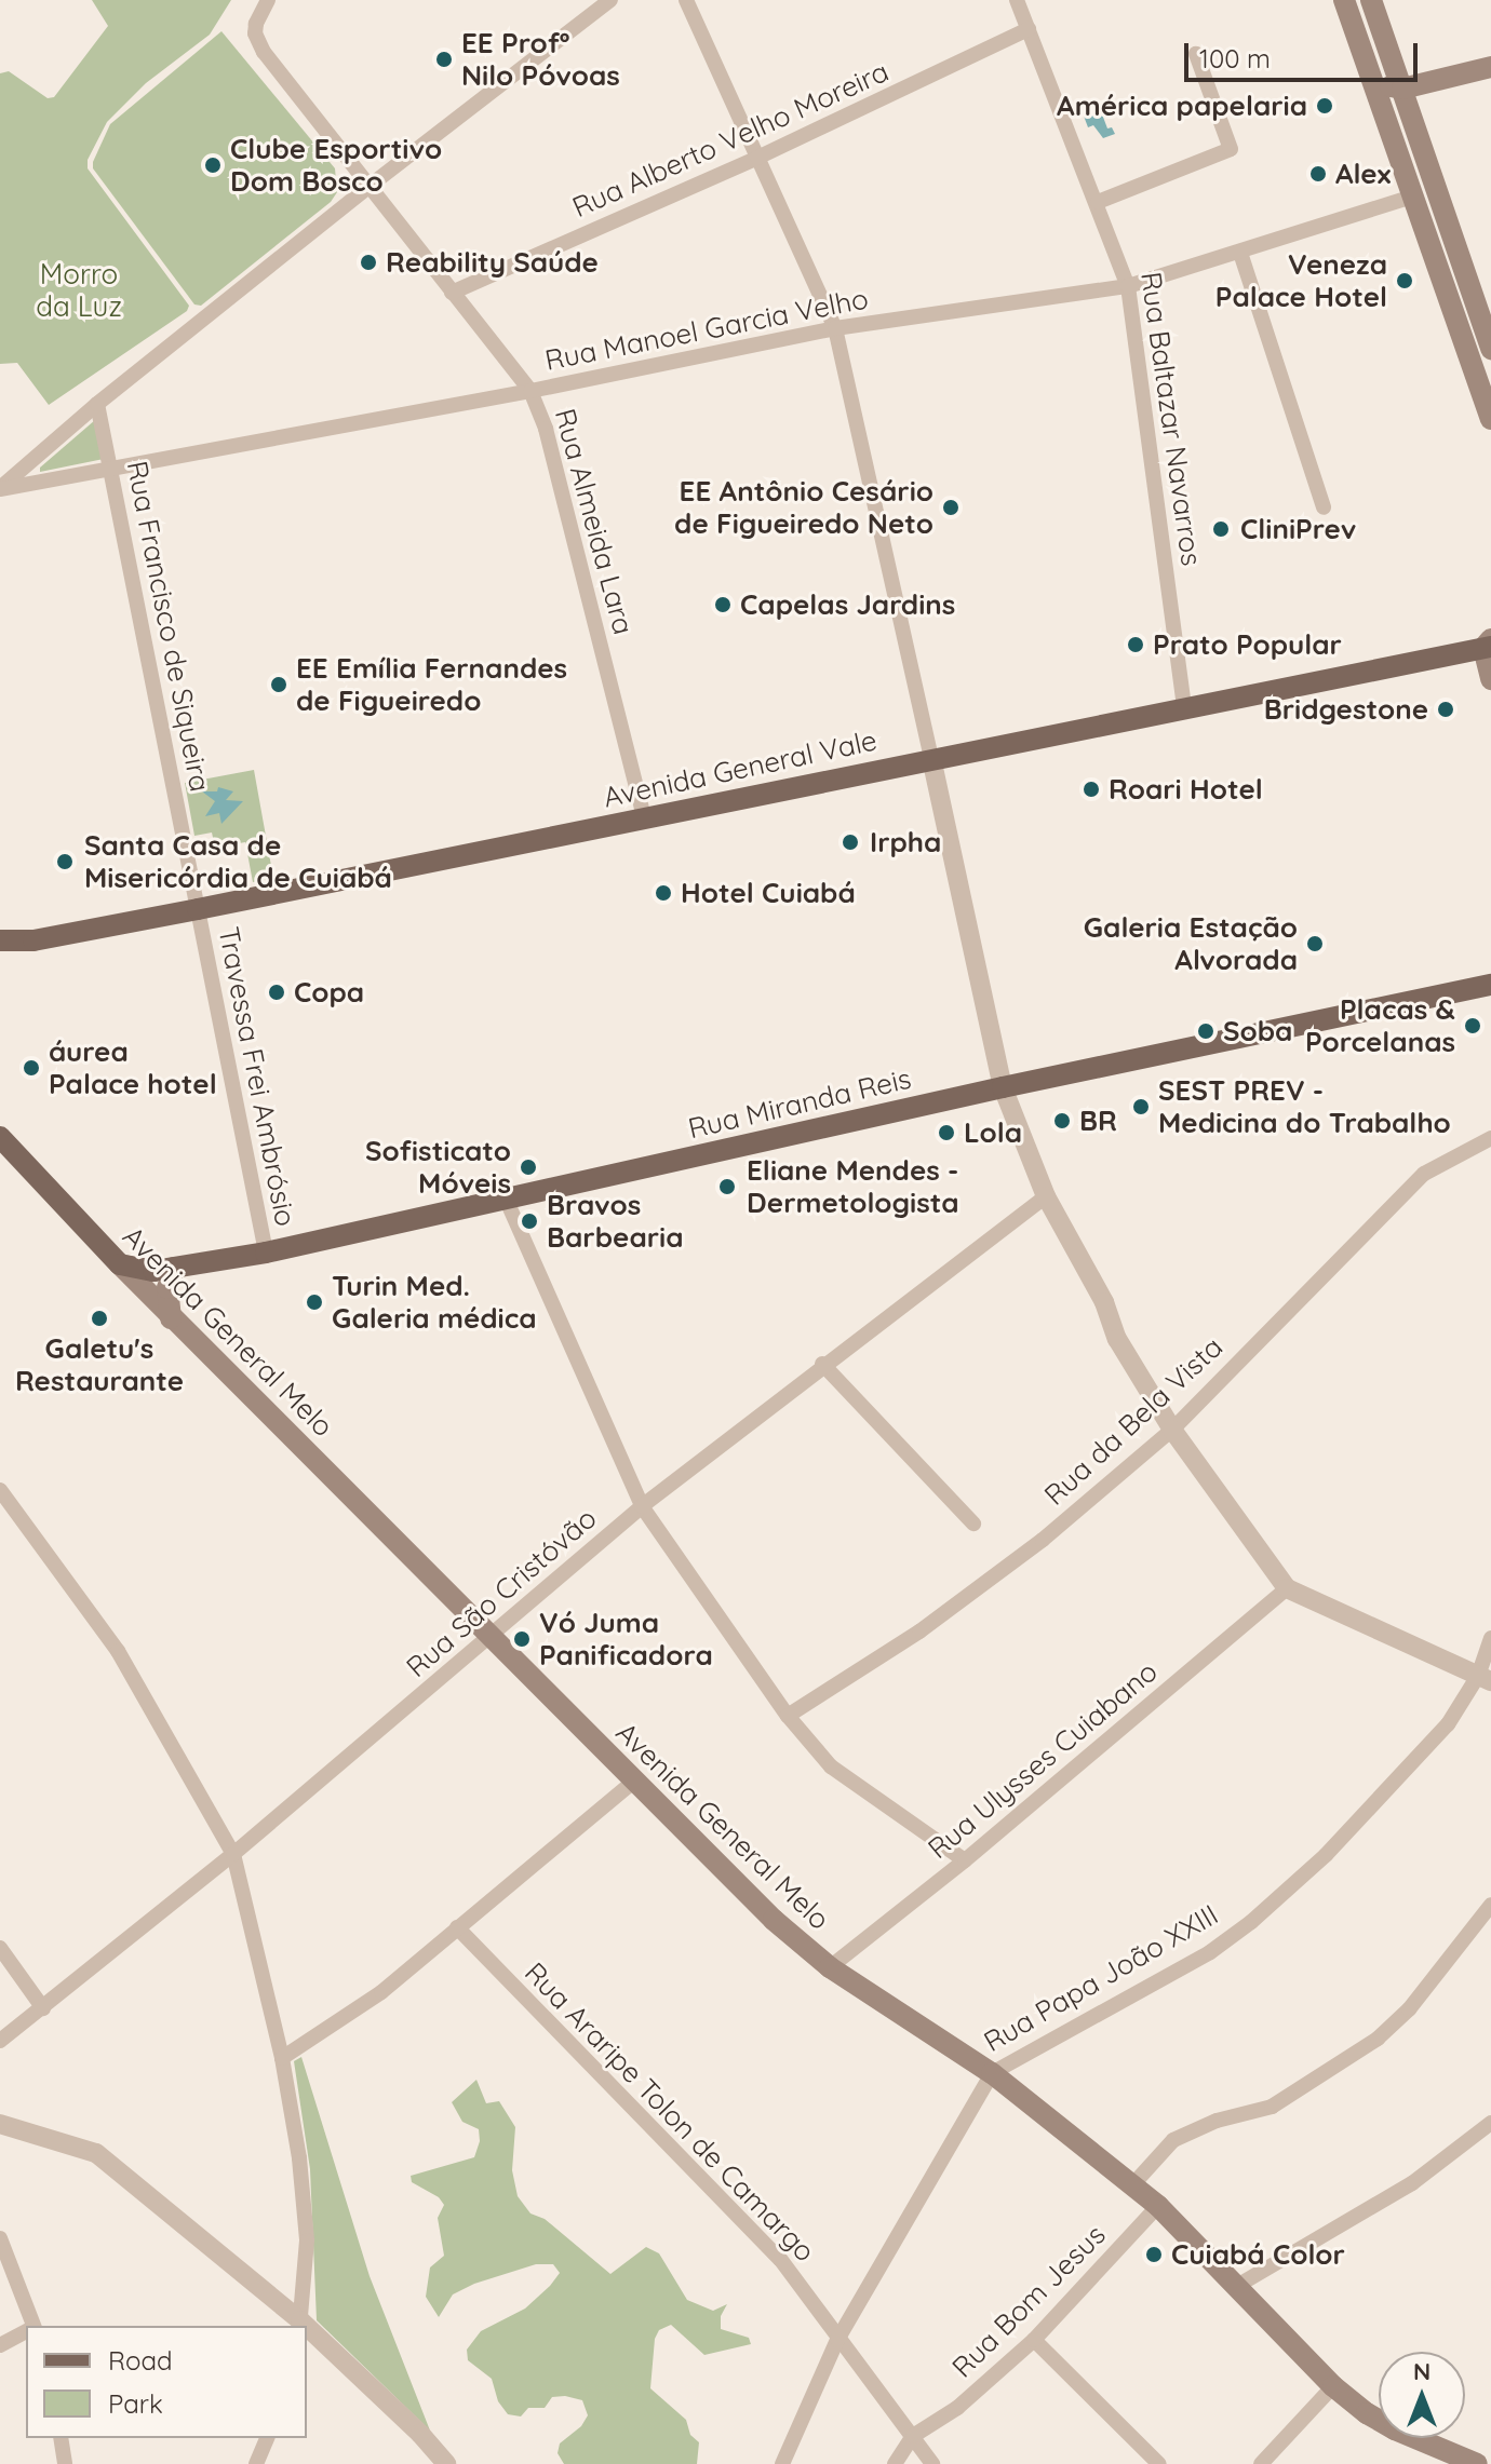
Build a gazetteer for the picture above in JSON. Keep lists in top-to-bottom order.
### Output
{
  "streets": {
    "main road": ["Avenida General Vale", "Rua Miranda Reis", "Avenida General Melo"],
    "street": [
      "Rua Alberto Velho Moreira",
      "Rua Manoel Garcia Velho",
      "Rua Baltazar Navarros",
      "Rua Almeida Lara",
      "Rua Francisco de Siqueira",
      "Travessa Frei Ambrósio",
      "Rua da Bela Vista",
      "Rua São Cristóvão",
      "Rua Ulysses Cuiabano",
      "Rua Papa João XXIII",
      "Rua Araripe Tolon de Camargo",
      "Rua Bom Jesus"
    ]
  },
  "crossings": [
    ["Rua Alberto Velho Moreira", "Rua Baltazar Navarros"],
    ["Rua Alberto Velho Moreira", "Rua Almeida Lara"],
    ["Rua Manoel Garcia Velho", "Rua Baltazar Navarros"],
    ["Rua Manoel Garcia Velho", "Rua Almeida Lara"],
    ["Rua Manoel Garcia Velho", "Rua Francisco de Siqueira"],
    ["Rua Baltazar Navarros", "Avenida General Vale"],
    ["Rua Almeida Lara", "Avenida General Vale"],
    ["Rua Francisco de Siqueira", "Avenida General Vale"],
    ["Rua Francisco de Siqueira", "Travessa Frei Ambrósio"],
    ["Avenida General Vale", "Travessa Frei Ambrósio"],
    ["Travessa Frei Ambrósio", "Rua Miranda Reis"],
    ["Rua Miranda Reis", "Avenida General Melo"],
    ["Avenida General Melo", "Rua São Cristóvão"],
    ["Avenida General Melo", "Rua Ulysses Cuiabano"],
    ["Avenida General Melo", "Rua Papa João XXIII"],
    ["Avenida General Melo", "Rua Bom Jesus"],
    ["Rua Papa João XXIII", "Rua Araripe Tolon de Camargo"],
    ["Rua Araripe Tolon de Camargo", "Rua Bom Jesus"]
  ],
  "parks": ["Morro da Luz"],
  "places": [
    "EE Profº Nilo Póvoas",
    "América papelaria",
    "Clube Esportivo Dom Bosco",
    "Alex",
    "Reability Saúde",
    "Veneza Palace Hotel",
    "EE Antônio Cesário de Figueiredo Neto",
    "CliniPrev",
    "Capelas Jardins",
    "Prato Popular",
    "EE Emília Fernandes de Figueiredo",
    "Bridgestone",
    "Roari Hotel",
    "Irpha",
    "Santa Casa de Misericórdia de Cuiabá",
    "Hotel Cuiabá",
    "Galeria Estação Alvorada",
    "Copa",
    "Placas & Porcelanas",
    "Soba",
    "áurea Palace hotel",
    "SEST PREV - Medicina do Trabalho",
    "BR",
    "Lola",
    "Sofisticato Móveis",
    "Eliane Mendes - Dermetologista",
    "Bravos Barbearia",
    "Turin Med. Galeria médica",
    "Galetu's Restaurante",
    "Vó Juma Panificadora",
    "Cuiabá Color"
  ],
  "legend": ["Road", "Park"],
  "scale_bar": "100 m",
  "north": "top"
}
